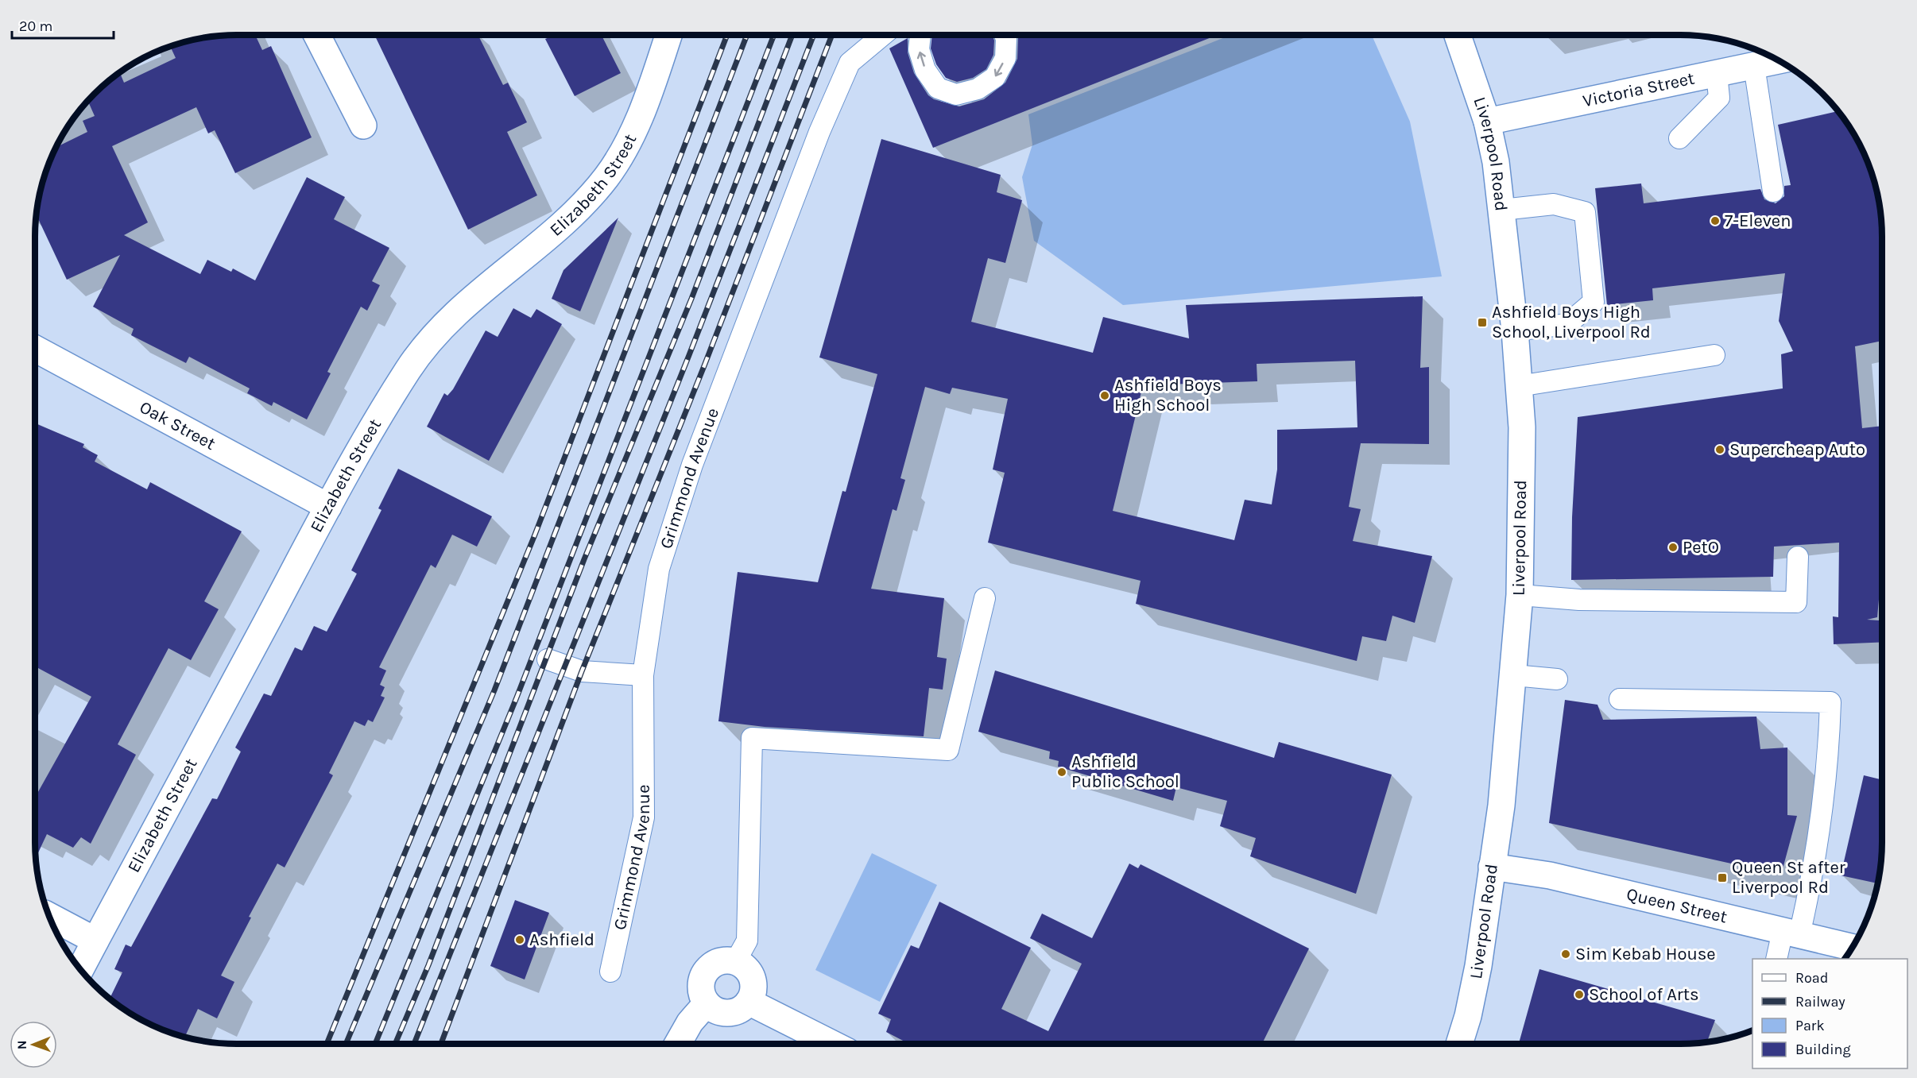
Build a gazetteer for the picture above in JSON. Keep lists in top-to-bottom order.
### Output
{
  "streets": {
    "main road": [
      "Victoria Street",
      "Liverpool Road",
      "Elizabeth Street",
      "Oak Street",
      "Queen Street"
    ],
    "lane": ["Grimmond Avenue"]
  },
  "crossings": [
    ["Victoria Street", "Liverpool Road"],
    ["Liverpool Road", "Queen Street"],
    ["Elizabeth Street", "Oak Street"]
  ],
  "places": {
    "other": [
      "7-Eleven",
      "Ashfield Boys High School",
      "Supercheap Auto",
      "PetO",
      "Ashfield Public School",
      "Ashfield",
      "Sim Kebab House",
      "School of Arts"
    ],
    "transit": ["Ashfield Boys High School, Liverpool Rd", "Queen St after Liverpool Rd"]
  },
  "legend": [
    "Road",
    "Railway",
    "Park",
    "Building"
  ],
  "scale_bar": "20 m",
  "north": "left"
}
